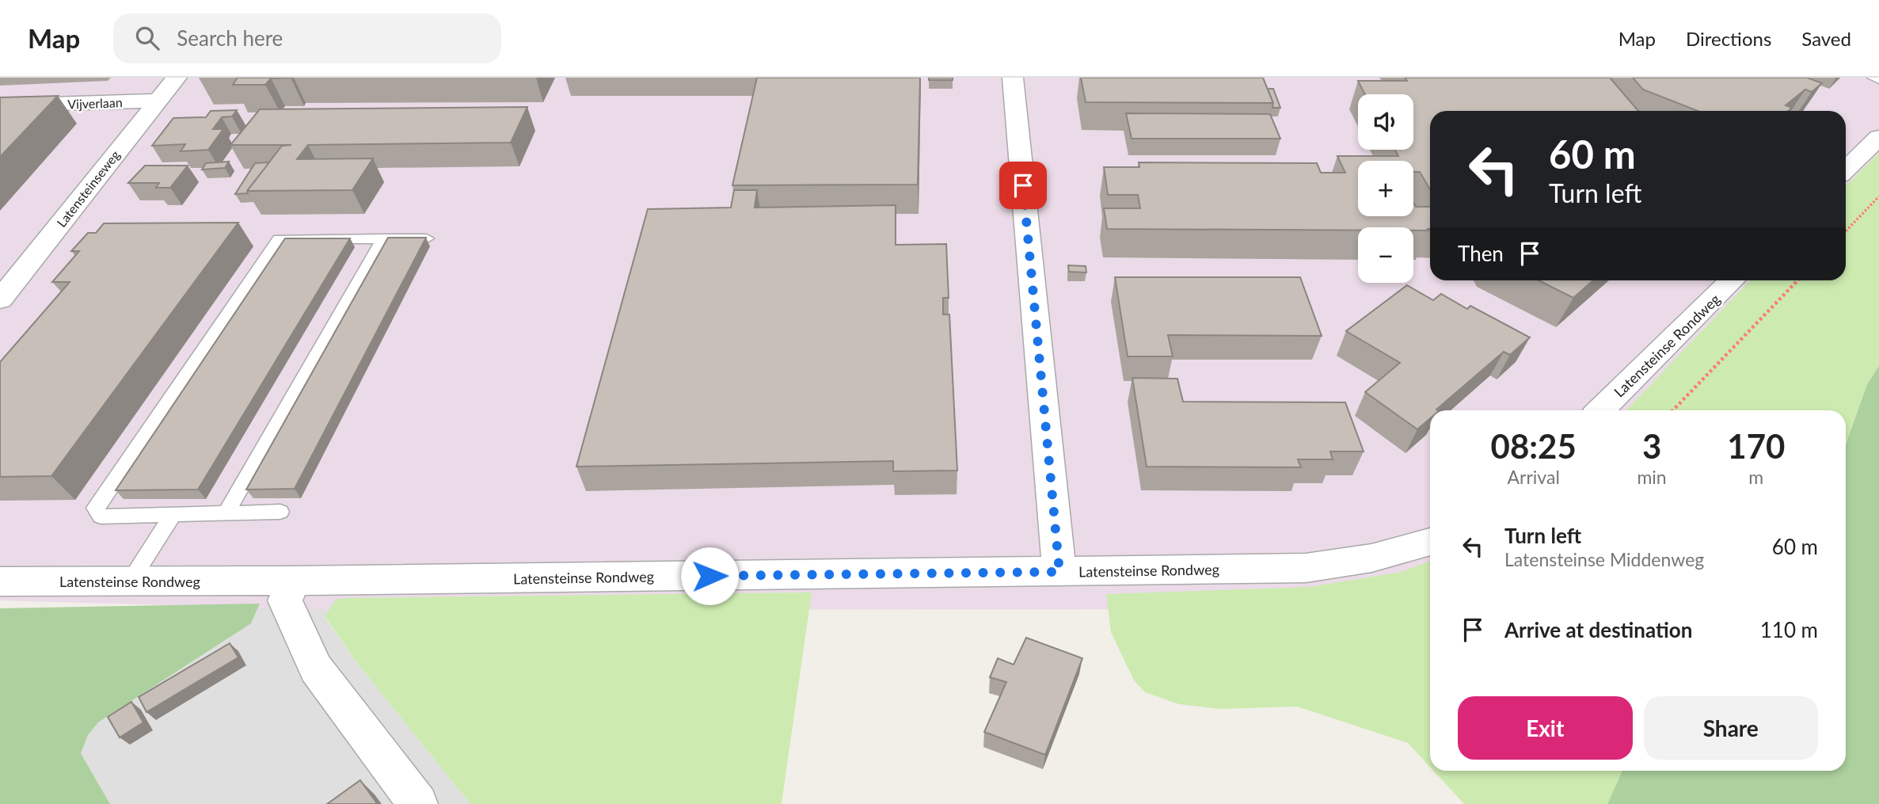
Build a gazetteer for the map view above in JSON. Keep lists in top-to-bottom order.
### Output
{
  "streets": {
    "street": ["Vijverlaan", "Latensteinseweg", "Latensteinse Rondweg"]
  },
  "crossings": [
    ["Vijverlaan", "Latensteinseweg"]
  ],
  "page": {
    "header": "Map",
    "search": "Search here",
    "nav": ["Map", "Directions", "Saved"],
    "map_buttons": ["+", "−"],
    "turn": ["60 m", "Turn left"],
    "then": "Then",
    "eta": [
      "08:25",
      "Arrival",
      "3",
      "min",
      "170",
      "m"
    ],
    "list": [
      {
        "name": "Turn left",
        "note": "Latensteinse Middenweg",
        "value": "60 m"
      },
      {
        "name": "Arrive at destination",
        "value": "110 m"
      }
    ],
    "buttons": ["Exit", "Share"]
  }
}
